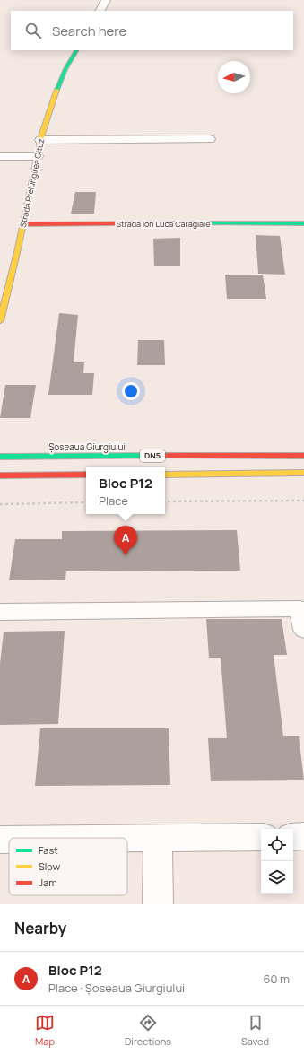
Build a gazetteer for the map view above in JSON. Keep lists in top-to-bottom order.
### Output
{
  "streets": {
    "main road": [
      "Strada Prelungirea Oituz",
      "Strada Ion Luca Caragiale",
      "Șoseaua Giurgiului",
      "DN5"
    ]
  },
  "crossings": [
    ["Strada Prelungirea Oituz", "Strada Ion Luca Caragiale"]
  ],
  "legend": ["Fast", "Slow", "Jam"],
  "north": "left",
  "page": {
    "search": "Search here",
    "popup": ["Bloc P12", "Place"],
    "pins": "A",
    "heading": "Nearby",
    "list": [
      {
        "mark": "A",
        "name": "Bloc P12",
        "note": "Place · Șoseaua Giurgiului",
        "value": "60 m"
      }
    ],
    "nav": ["Map", "Directions", "Saved"]
  }
}
